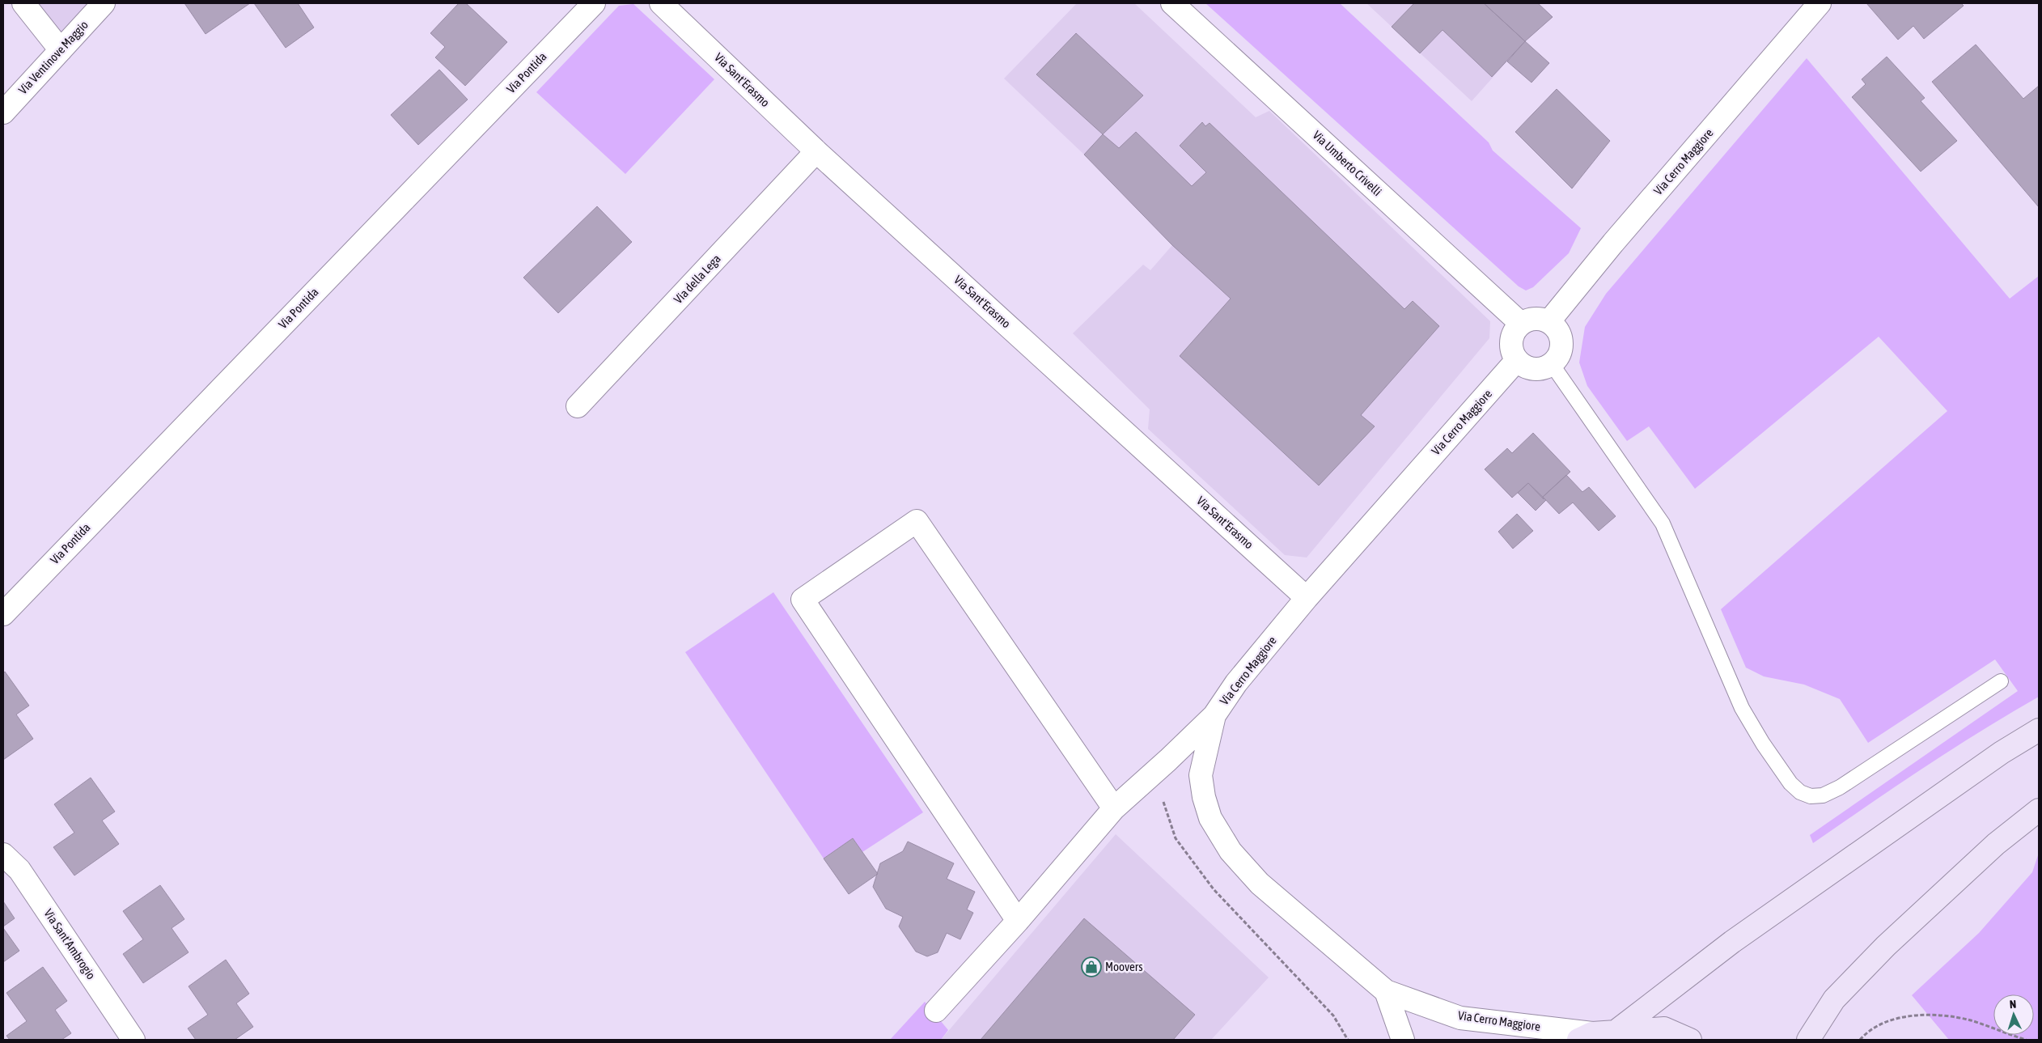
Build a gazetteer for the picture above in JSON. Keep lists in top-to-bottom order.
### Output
{
  "streets": {
    "street": [
      "Via Ventinove Maggio",
      "Via Pontida",
      "Via Sant'Erasmo",
      "Via Cerro Maggiore",
      "Via Umberto Crivelli",
      "Via della Lega",
      "Via Sant'Ambrogio"
    ]
  },
  "crossings": [
    ["Via Sant'Erasmo", "Via Cerro Maggiore"],
    ["Via Sant'Erasmo", "Via della Lega"],
    ["Via Cerro Maggiore", "Via Umberto Crivelli"]
  ],
  "places": {
    "shop": ["Moovers"]
  },
  "north": "top"
}
